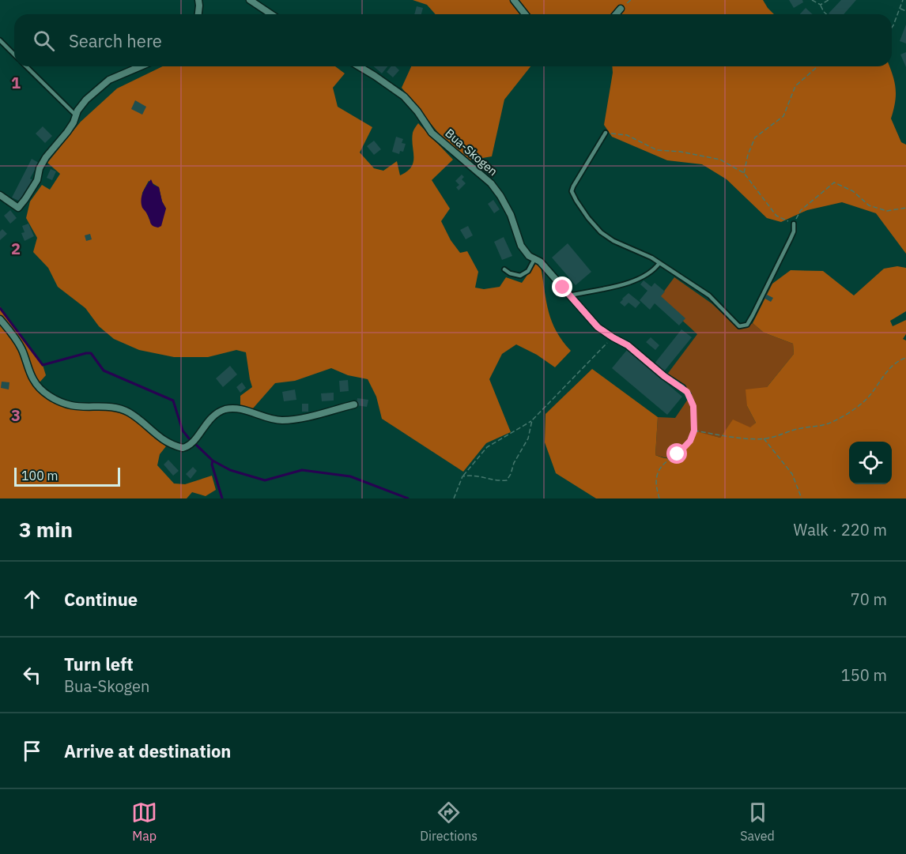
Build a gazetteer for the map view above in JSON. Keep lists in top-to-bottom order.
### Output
{
  "streets": {
    "street": ["Bua-Skogen"]
  },
  "scale_bar": "100 m",
  "page": {
    "search": "Search here",
    "scale": "100 m",
    "heading": ["3 min", "Walk · 220 m"],
    "list": [
      ["Continue", "70 m"],
      ["Turn left", "Bua-Skogen", "150 m"],
      "Arrive at destination"
    ],
    "nav": ["Map", "Directions", "Saved"]
  },
  "grid": {
    "rows": ["1", "2", "3"]
  }
}
